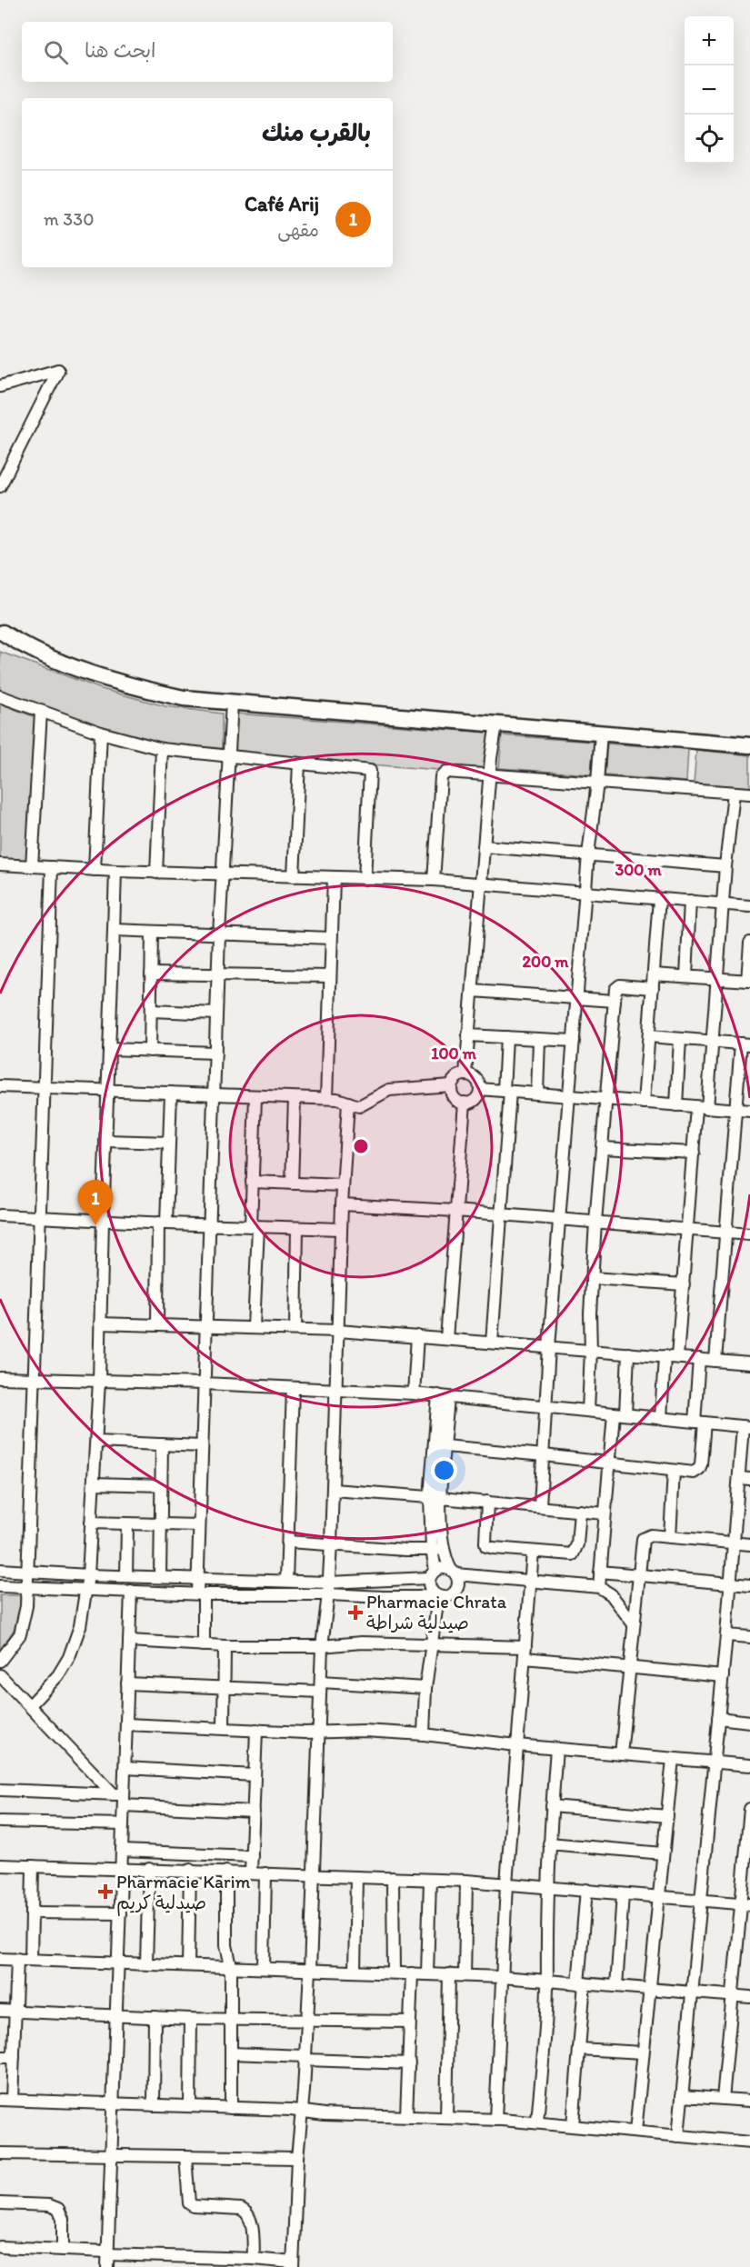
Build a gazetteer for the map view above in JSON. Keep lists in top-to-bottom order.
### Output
{
  "places": {
    "health": ["Pharmacie Chrata صيدلية شراطة", "Pharmacie Karim صيدلية كريم"]
  },
  "page": {
    "map_buttons": ["+", "−"],
    "search": "ابحث هنا",
    "heading": "بالقرب منك",
    "list": [
      {
        "mark": "1",
        "name": "Café Arij",
        "note": "مقهى",
        "value": "330 m"
      }
    ],
    "pins": "1"
  },
  "rings": ["300 m", "200 m", "100 m"]
}
